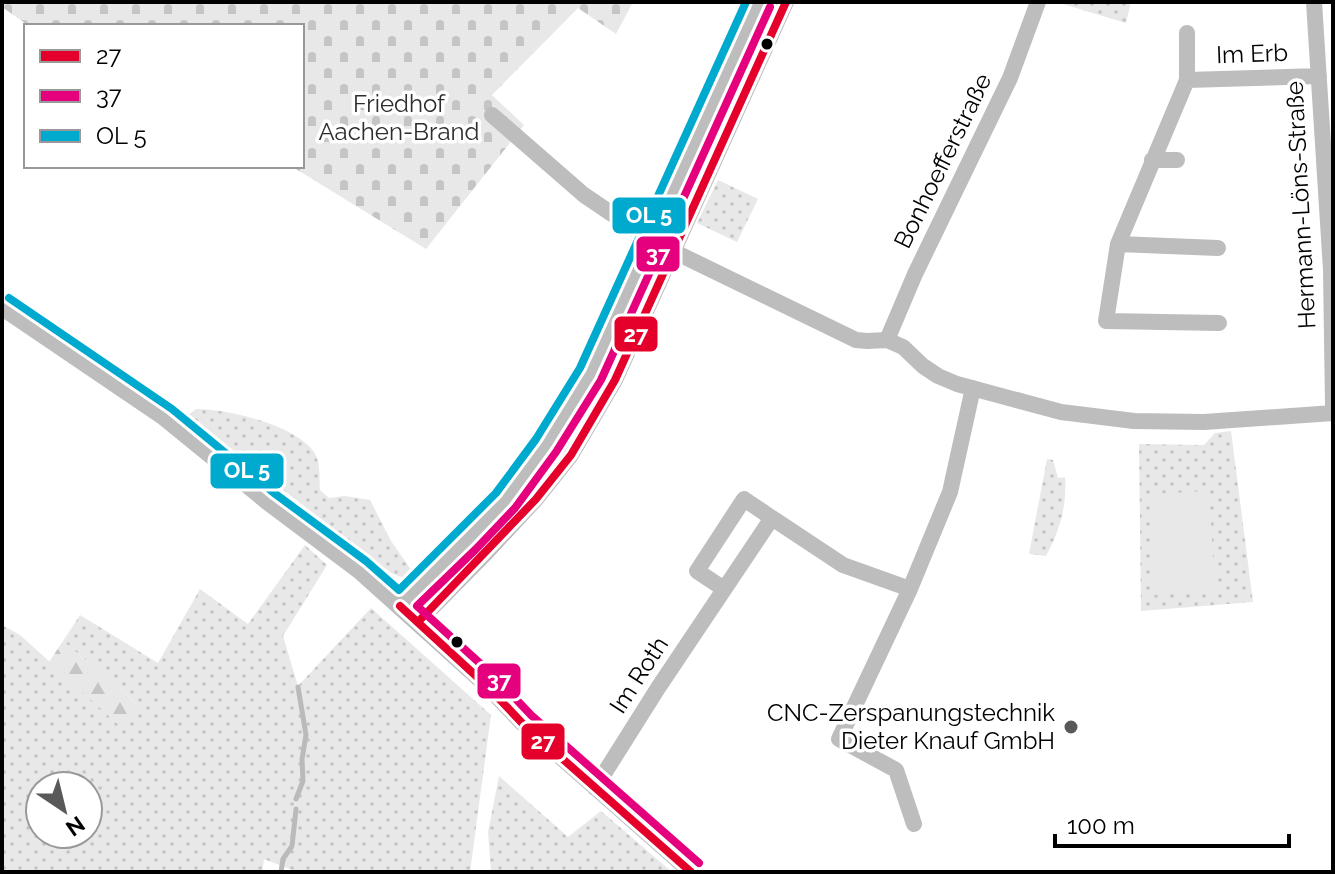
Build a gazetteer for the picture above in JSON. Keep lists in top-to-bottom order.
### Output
{
  "streets": {
    "street": [
      "Im Erb",
      "Bonhoefferstraße",
      "Hermann-Löns-Straße",
      "Im Roth"
    ]
  },
  "crossings": [
    ["Im Erb", "Hermann-Löns-Straße"]
  ],
  "parks": ["Friedhof Aachen-Brand"],
  "places": ["CNC-Zerspanungstechnik Dieter Knauf GmbH"],
  "lines": ["transit line 27", "transit line 37"],
  "legend": ["27", "37", "OL 5"],
  "scale_bar": "100 m",
  "north": "bottom right"
}
